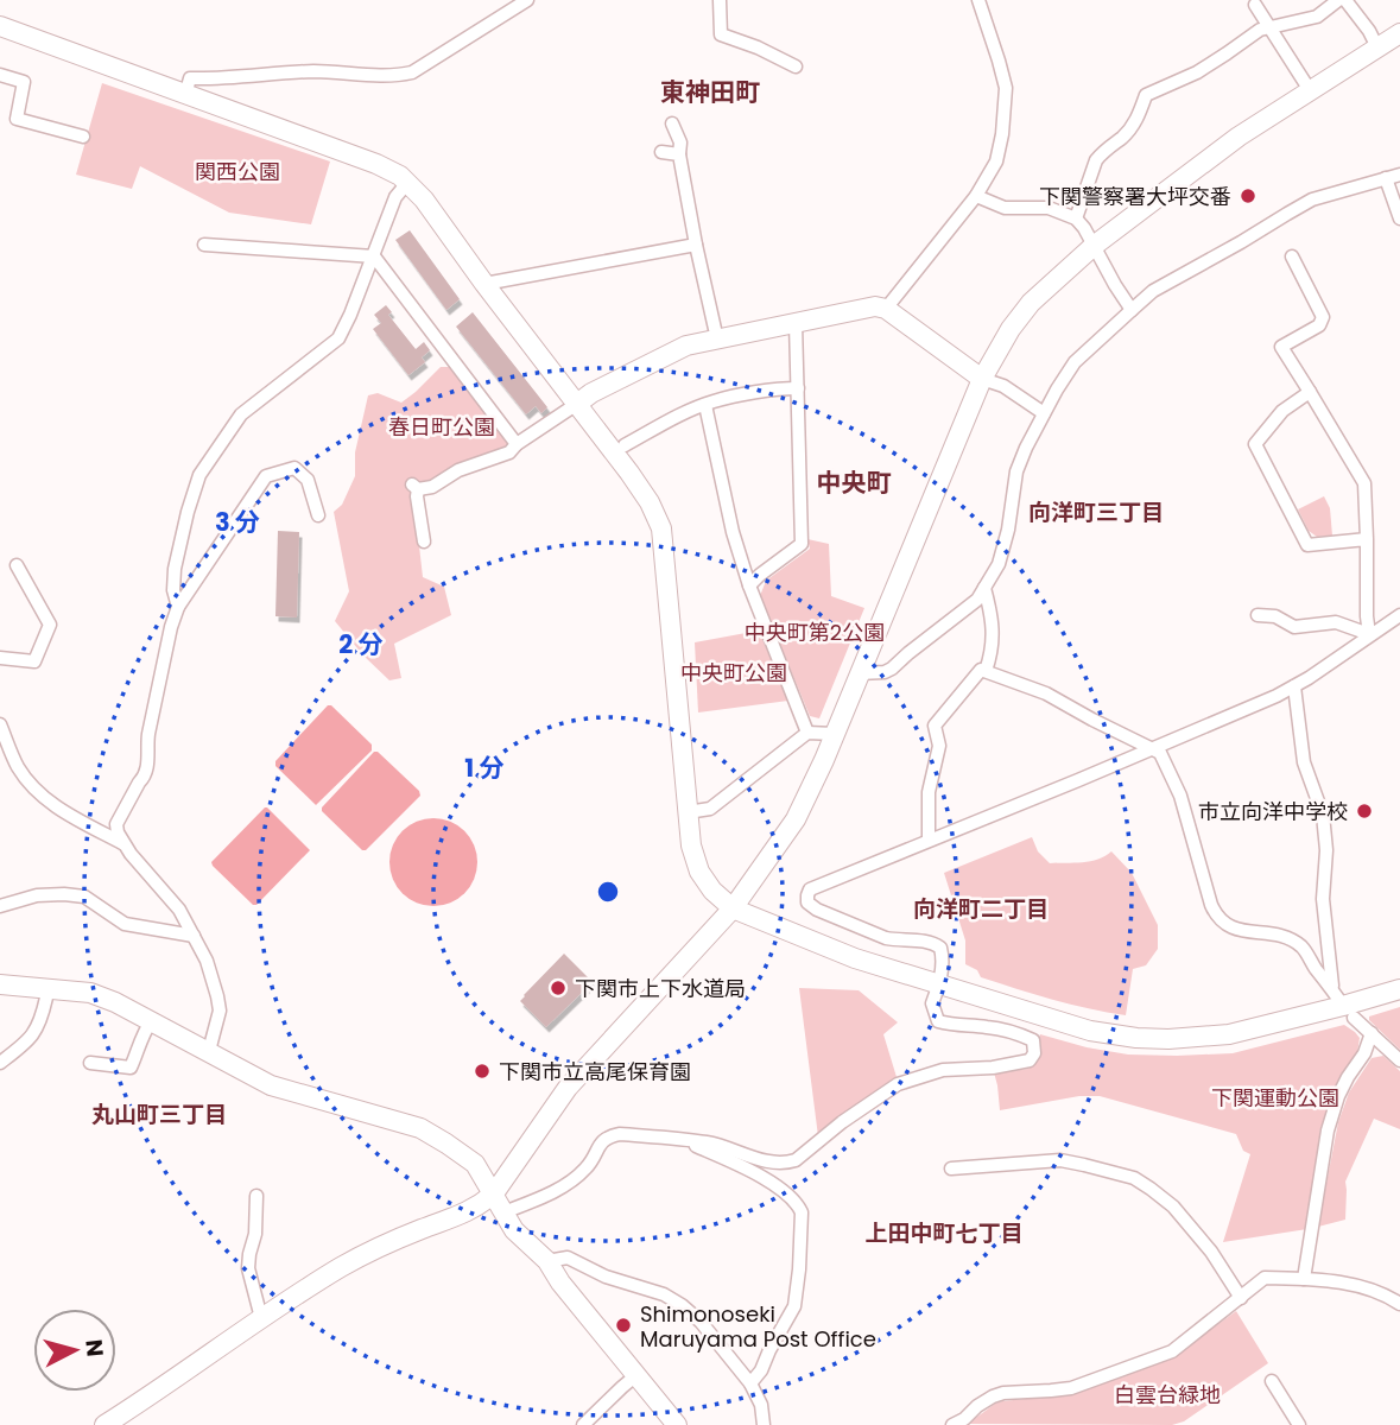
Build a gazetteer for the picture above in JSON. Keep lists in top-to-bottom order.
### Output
{
  "districts": [
    "東神田町",
    "中央町",
    "向洋町三丁目",
    "向洋町二丁目",
    "丸山町三丁目",
    "上田中町七丁目"
  ],
  "parks": [
    "関西公園",
    "春日町公園",
    "中央町第2公園",
    "中央町公園",
    "下関運動公園",
    "白雲台緑地"
  ],
  "places": [
    "下関警察署大坪交番",
    "市立向洋中学校",
    "下関市上下水道局",
    "下関市立高尾保育園",
    "Shimonoseki Maruyama Post Office"
  ],
  "north": "right",
  "rings": ["3 分", "2 分", "1 分"]
}
